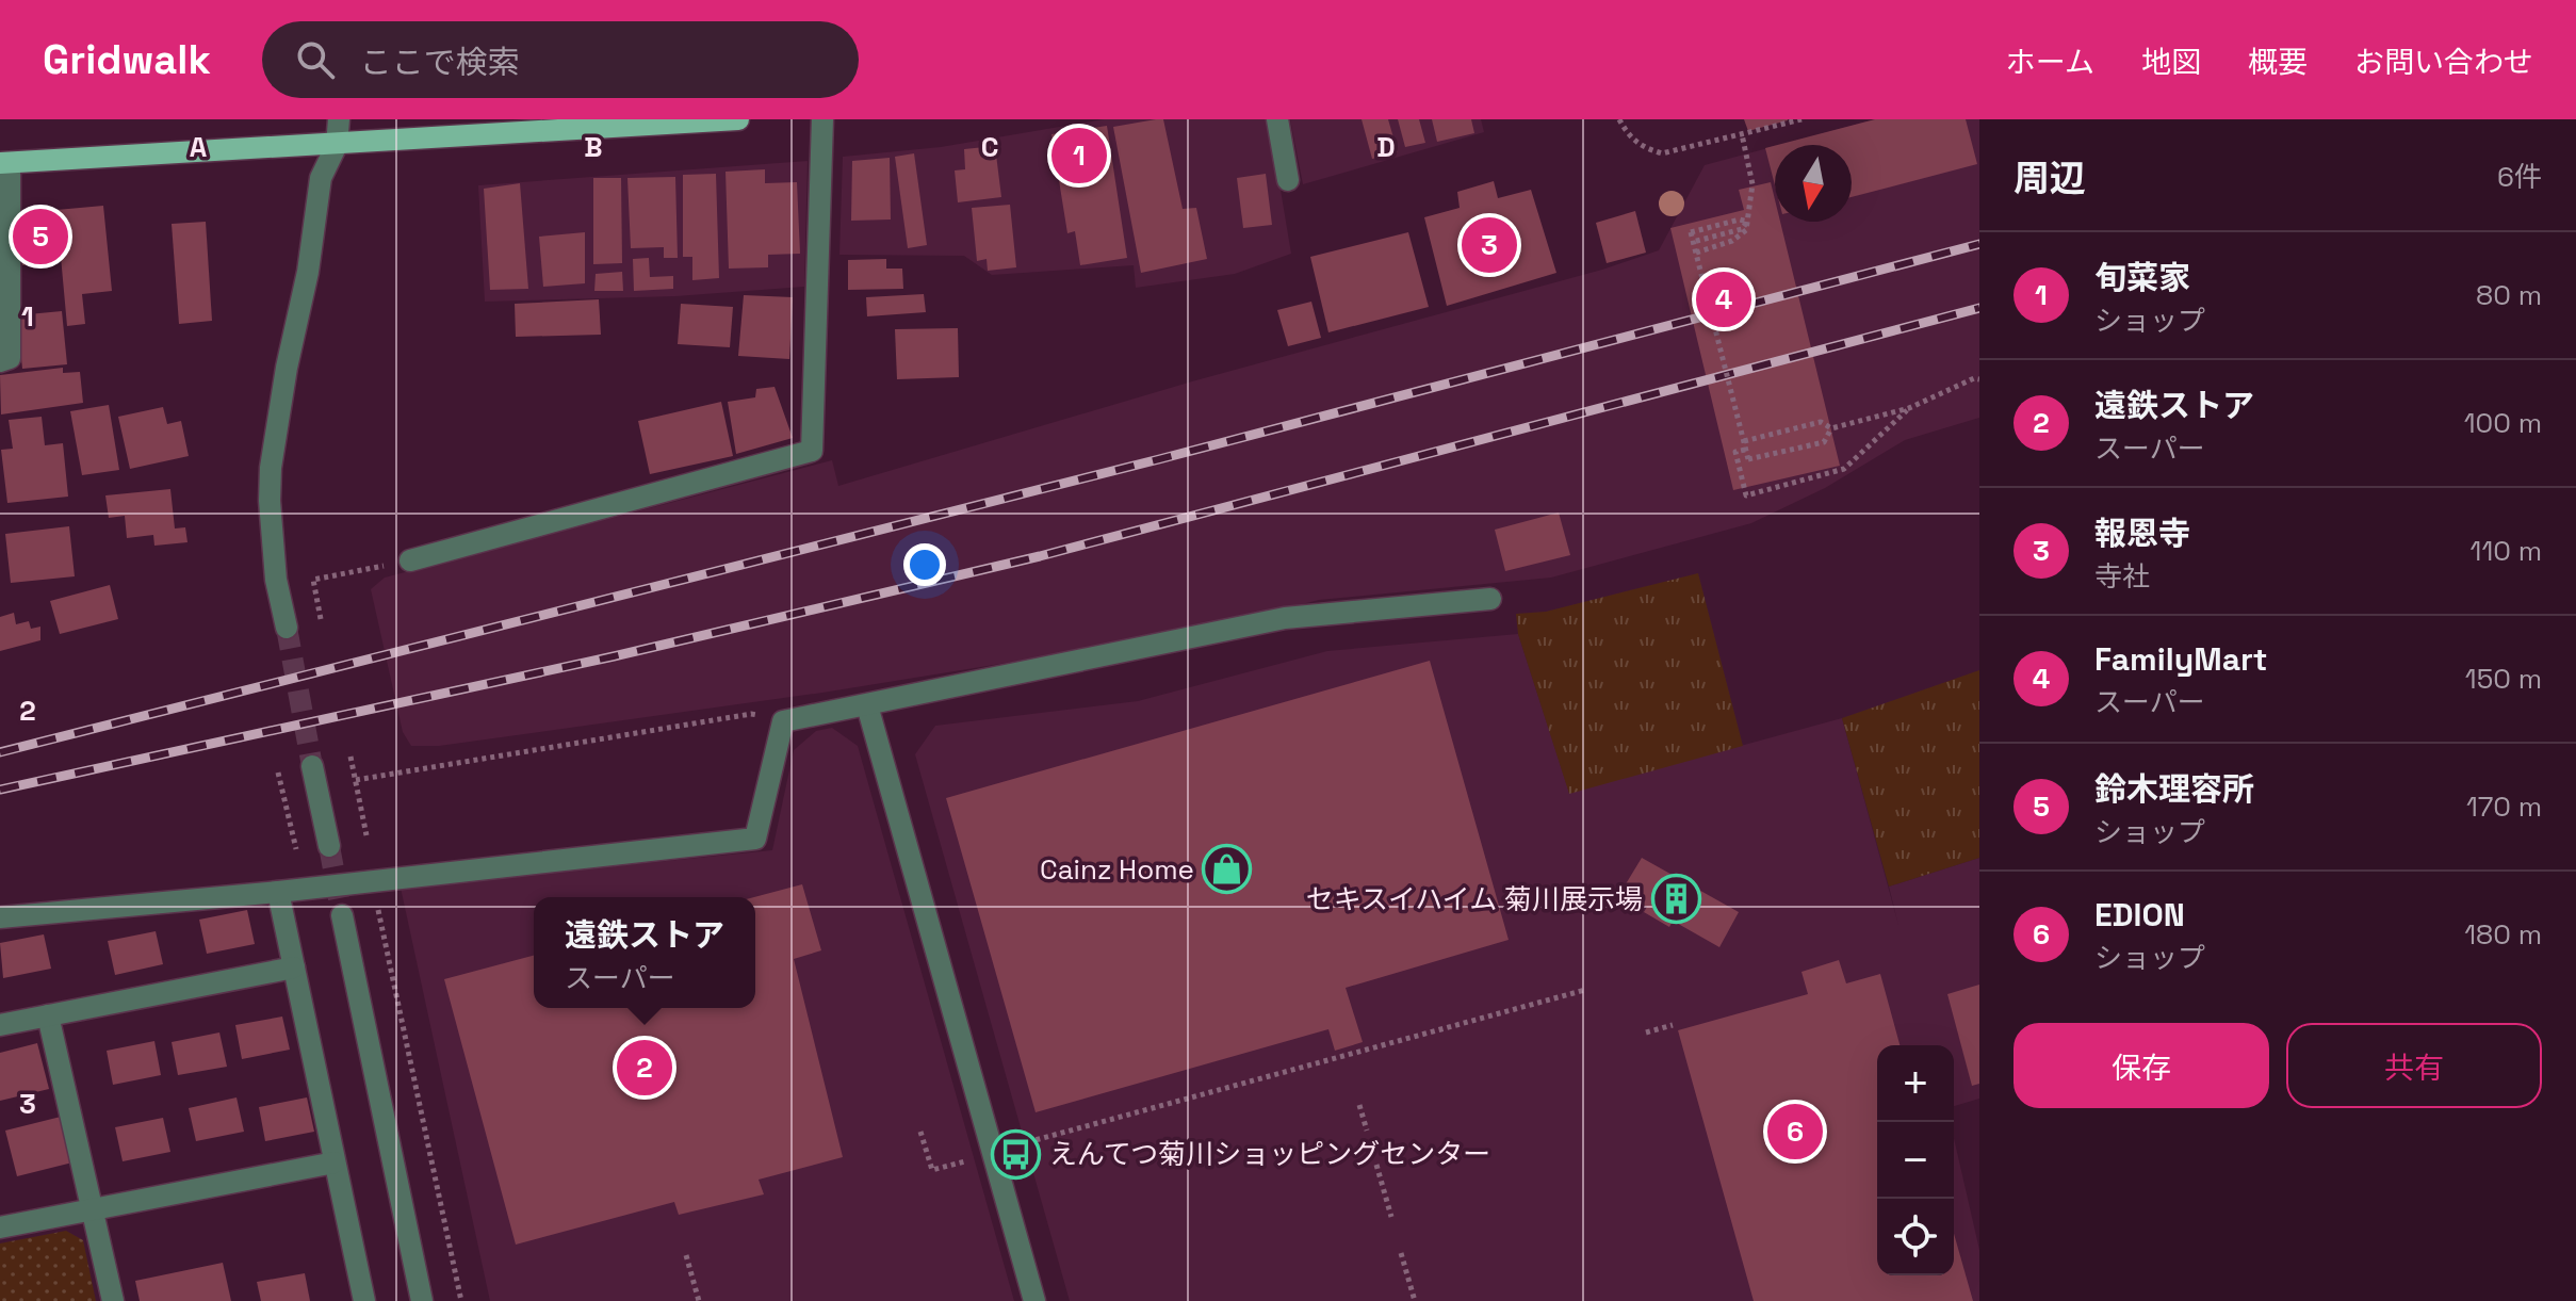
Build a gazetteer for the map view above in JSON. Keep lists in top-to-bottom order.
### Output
{
  "places": {
    "shop": ["Cainz Home"],
    "building": ["セキスイハイム 菊川展示場"],
    "bus stop": ["えんてつ菊川ショッピングセンター"]
  },
  "north": "bottom",
  "page": {
    "header": "Gridwalk",
    "search": "ここで検索",
    "nav": [
      "ホーム",
      "地図",
      "概要",
      "お問い合わせ"
    ],
    "heading": ["周辺", "6件"],
    "pins": [
      "1",
      "5",
      "3",
      "4",
      "2",
      "6"
    ],
    "list": [
      {
        "mark": "1",
        "name": "旬菜家",
        "note": "ショップ",
        "value": "80 m"
      },
      {
        "mark": "2",
        "name": "遠鉄ストア",
        "note": "スーパー",
        "value": "100 m"
      },
      {
        "mark": "3",
        "name": "報恩寺",
        "note": "寺社",
        "value": "110 m"
      },
      {
        "mark": "4",
        "name": "FamilyMart",
        "note": "スーパー",
        "value": "150 m"
      },
      {
        "mark": "5",
        "name": "鈴木理容所",
        "note": "ショップ",
        "value": "170 m"
      },
      {
        "mark": "6",
        "name": "EDION",
        "note": "ショップ",
        "value": "180 m"
      }
    ],
    "popup": ["遠鉄ストア", "スーパー"],
    "buttons": ["保存", "共有"],
    "map_buttons": ["+", "−"]
  },
  "grid": {
    "columns": [
      "A",
      "B",
      "C",
      "D"
    ],
    "rows": ["1", "2", "3"]
  }
}
